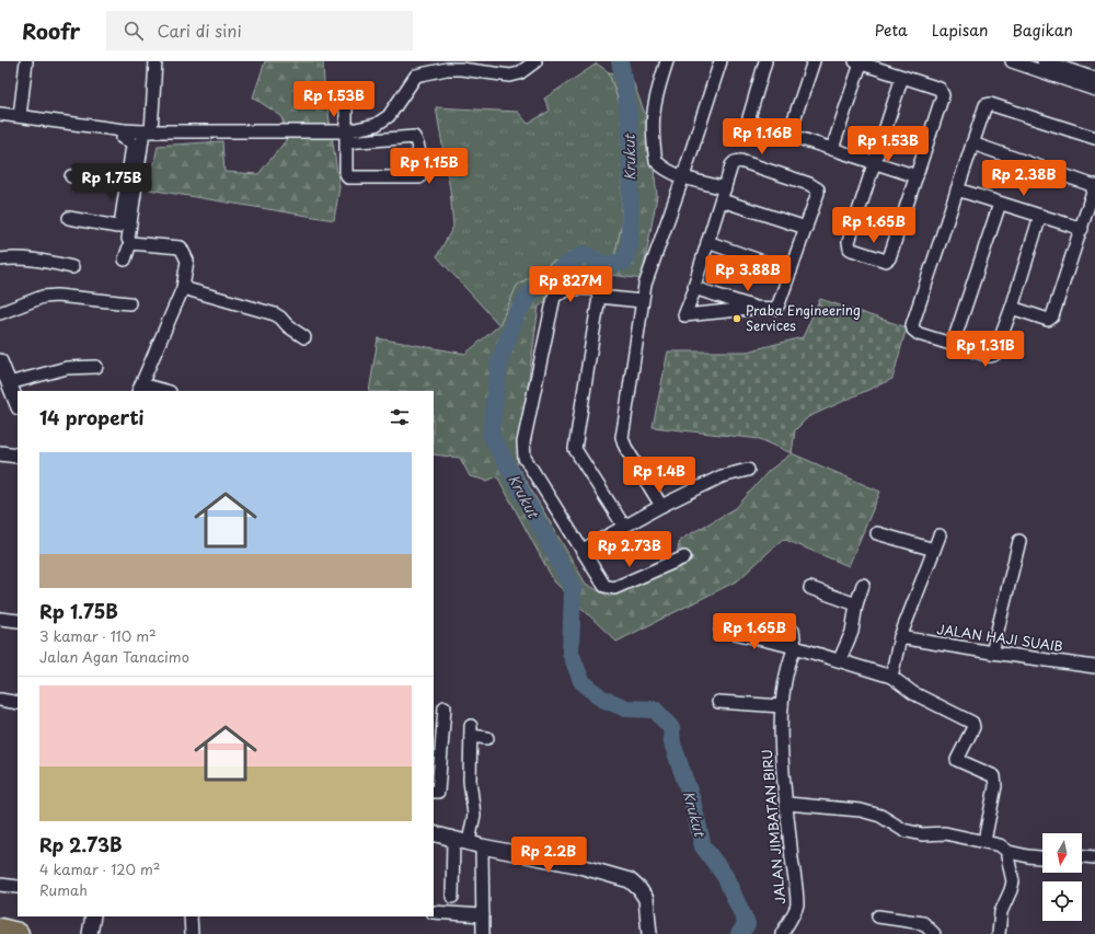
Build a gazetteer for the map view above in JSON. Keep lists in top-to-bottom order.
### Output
{
  "streets": {
    "street": ["JALAN HAJI SUAIB", "JALAN JIMBATAN BIRU"]
  },
  "water": ["Krukut"],
  "places": ["Praba Engineering Services"],
  "north": "bottom",
  "page": {
    "header": "Roofr",
    "search": "Cari di sini",
    "nav": ["Peta", "Lapisan", "Bagikan"],
    "price": [
      "Rp 1.53B",
      "Rp 1.16B",
      "Rp 1.53B",
      "Rp 1.15B",
      "Rp 2.38B",
      "Rp 1.75B",
      "Rp 1.65B",
      "Rp 3.88B",
      "Rp 827M",
      "Rp 1.31B",
      "Rp 1.4B",
      "Rp 2.73B",
      "Rp 1.65B",
      "Rp 2.2B"
    ],
    "heading": "14 properti",
    "list": [
      {
        "name": "Rp 1.75B",
        "note": "3 kamar · 110 m² · Jalan Agan Tanacimo"
      },
      {
        "name": "Rp 2.73B",
        "note": "4 kamar · 120 m² · Rumah"
      }
    ]
  }
}
